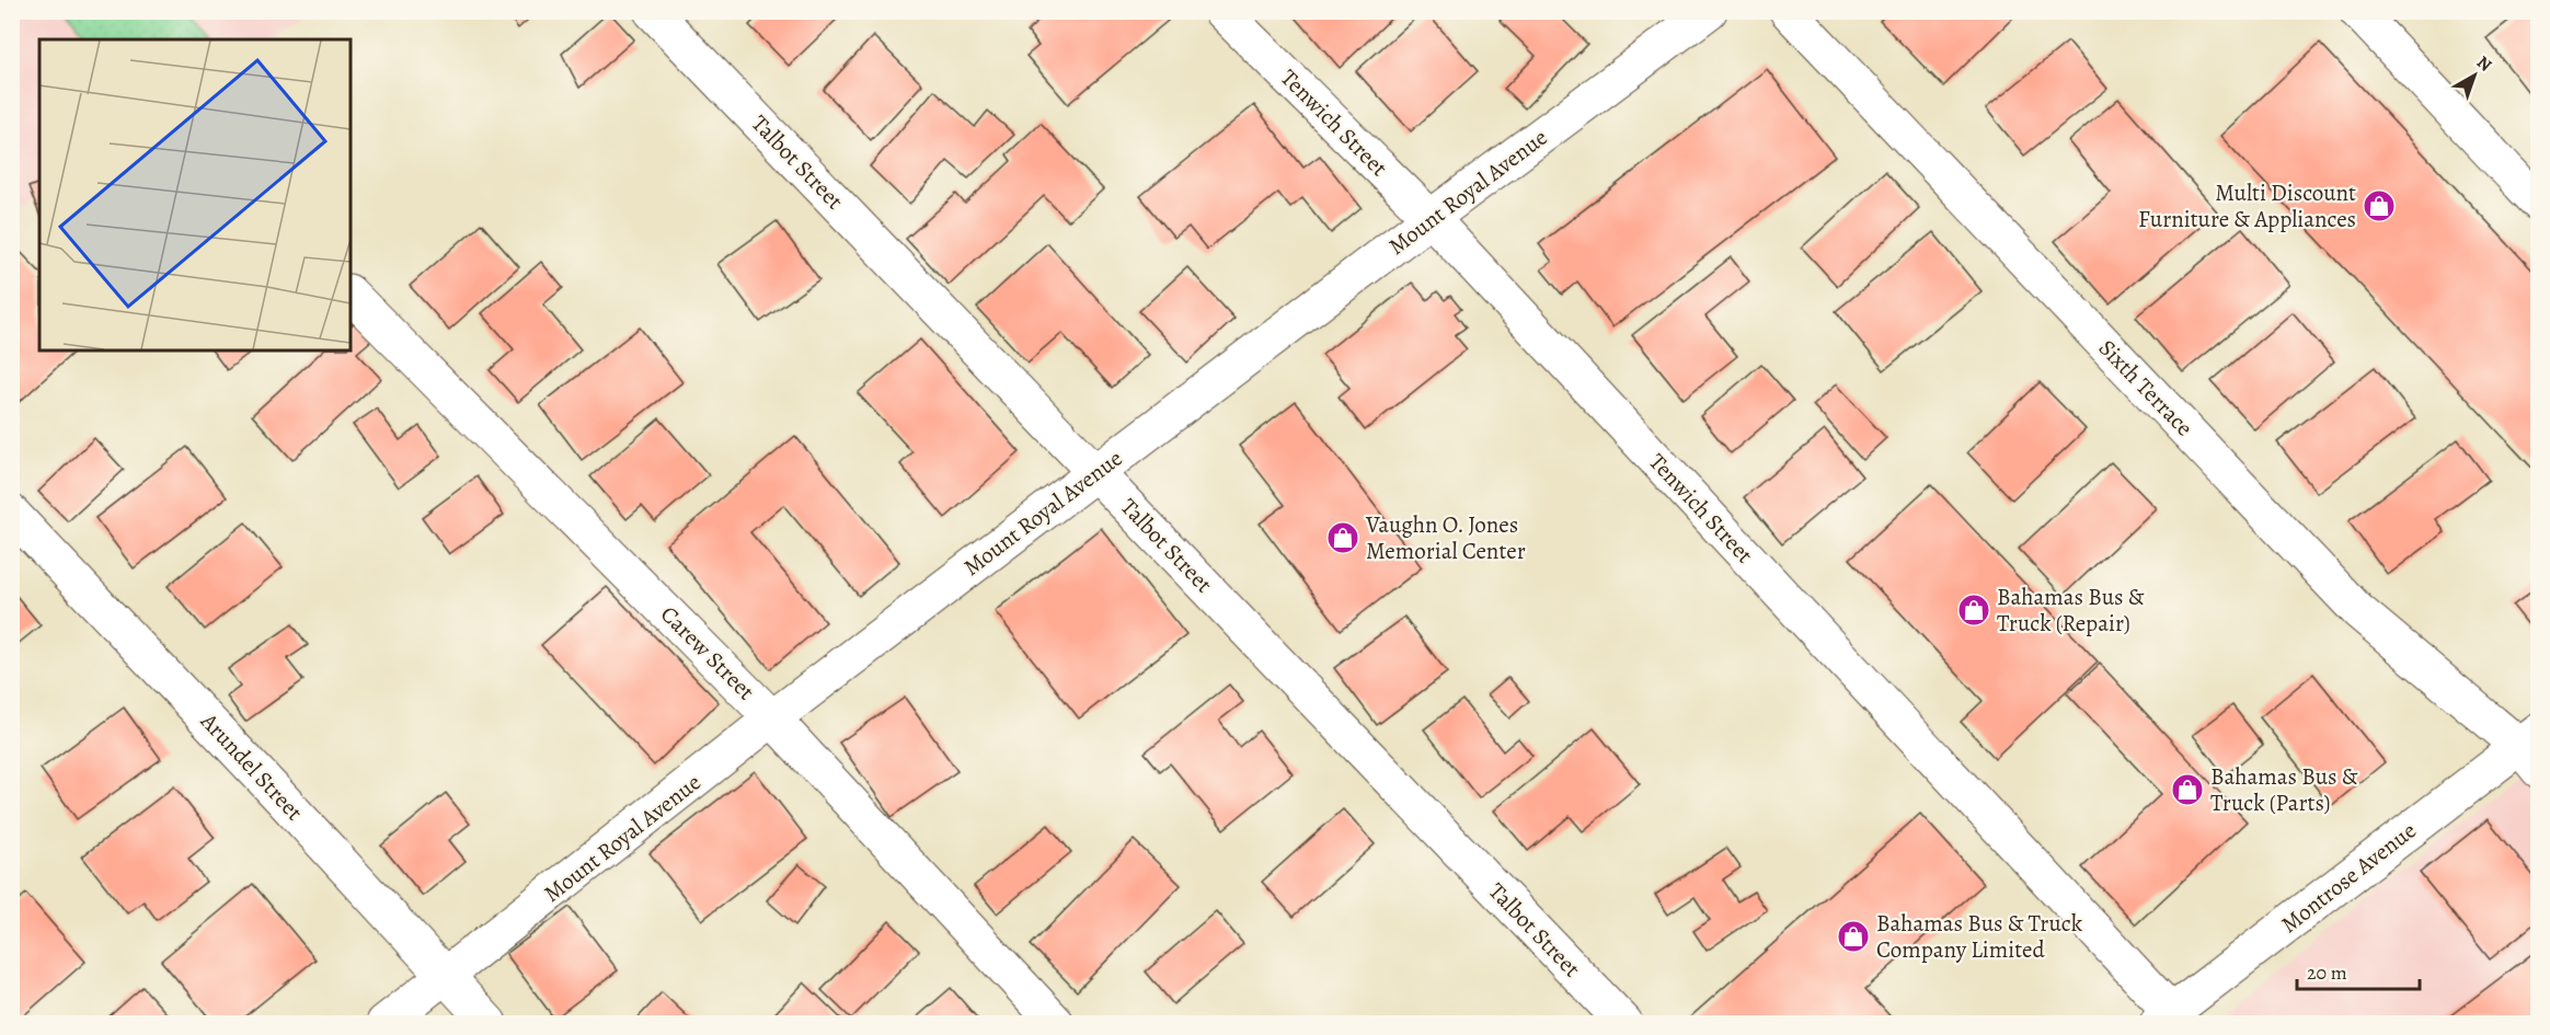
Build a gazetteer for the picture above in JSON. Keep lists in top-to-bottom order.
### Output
{
  "streets": {
    "street": [
      "Tenwich Street",
      "Talbot Street",
      "Mount Royal Avenue",
      "Sixth Terrace",
      "Carew Street",
      "Arundel Street",
      "Montrose Avenue"
    ]
  },
  "crossings": [
    ["Tenwich Street", "Mount Royal Avenue"],
    ["Tenwich Street", "Montrose Avenue"],
    ["Talbot Street", "Mount Royal Avenue"],
    ["Mount Royal Avenue", "Carew Street"],
    ["Mount Royal Avenue", "Arundel Street"],
    ["Sixth Terrace", "Montrose Avenue"]
  ],
  "places": {
    "shop": [
      "Multi Discount Furniture & Appliances",
      "Vaughn O. Jones Memorial Center",
      "Bahamas Bus & Truck (Repair)",
      "Bahamas Bus & Truck (Parts)",
      "Bahamas Bus & Truck Company Limited"
    ]
  },
  "scale_bar": "20 m",
  "north": "top right"
}
